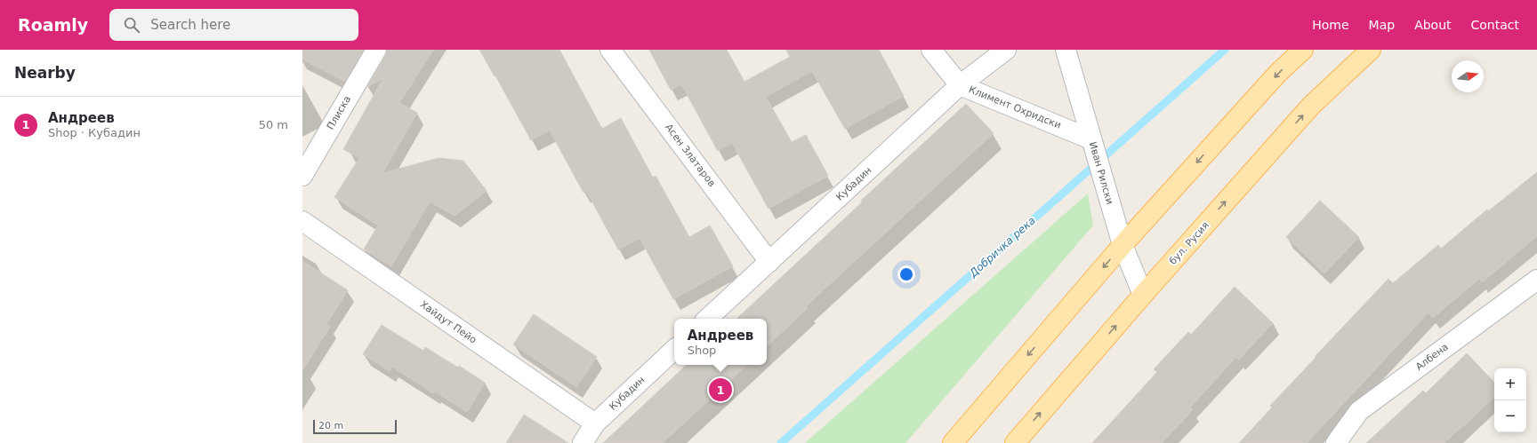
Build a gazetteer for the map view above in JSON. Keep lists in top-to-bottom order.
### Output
{
  "streets": {
    "main road": ["бул. Русия"],
    "street": [
      "Климент Охридски",
      "Плиска",
      "Асен Златаров",
      "Иван Рилски",
      "Кубадин",
      "Хайдут Пейо",
      "Албена"
    ]
  },
  "crossings": [
    ["Климент Охридски", "Иван Рилски"],
    ["Климент Охридски", "Кубадин"],
    ["Асен Златаров", "Кубадин"],
    ["Иван Рилски", "бул. Русия"],
    ["Кубадин", "Хайдут Пейо"]
  ],
  "water": ["Добричка река"],
  "scale_bar": "20 m",
  "north": "right",
  "page": {
    "header": "Roamly",
    "search": "Search here",
    "nav": [
      "Home",
      "Map",
      "About",
      "Contact"
    ],
    "heading": "Nearby",
    "list": [
      {
        "mark": "1",
        "name": "Андреев",
        "note": "Shop · Кубадин",
        "value": "50 m"
      }
    ],
    "popup": ["Андреев", "Shop"],
    "map_buttons": ["+", "−"],
    "pins": "1",
    "scale": "20 m"
  }
}
